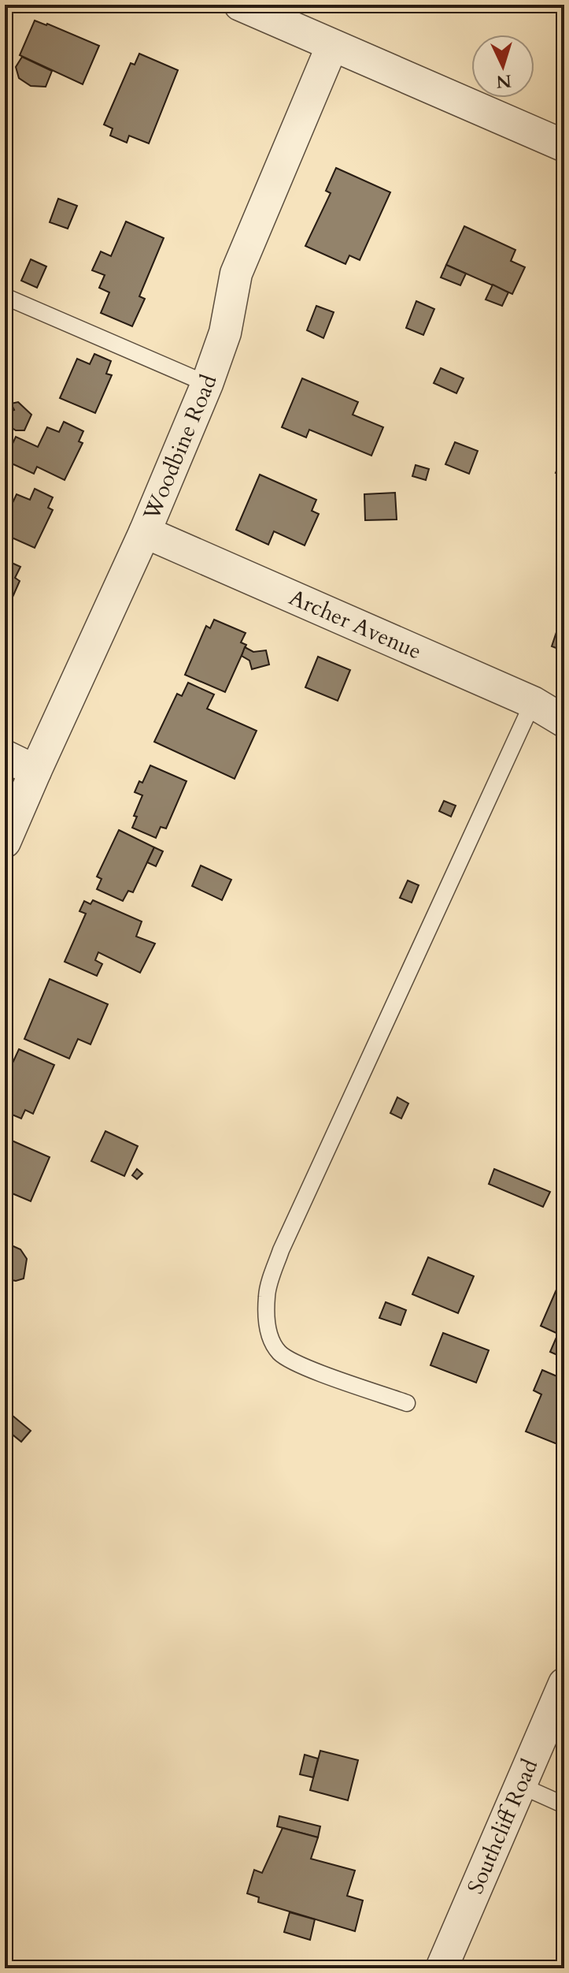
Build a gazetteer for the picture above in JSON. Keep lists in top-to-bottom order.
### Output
{
  "streets": {
    "street": ["Woodbine Road", "Archer Avenue", "Southcliff Road"]
  },
  "crossings": [
    ["Woodbine Road", "Archer Avenue"]
  ],
  "north": "bottom"
}
